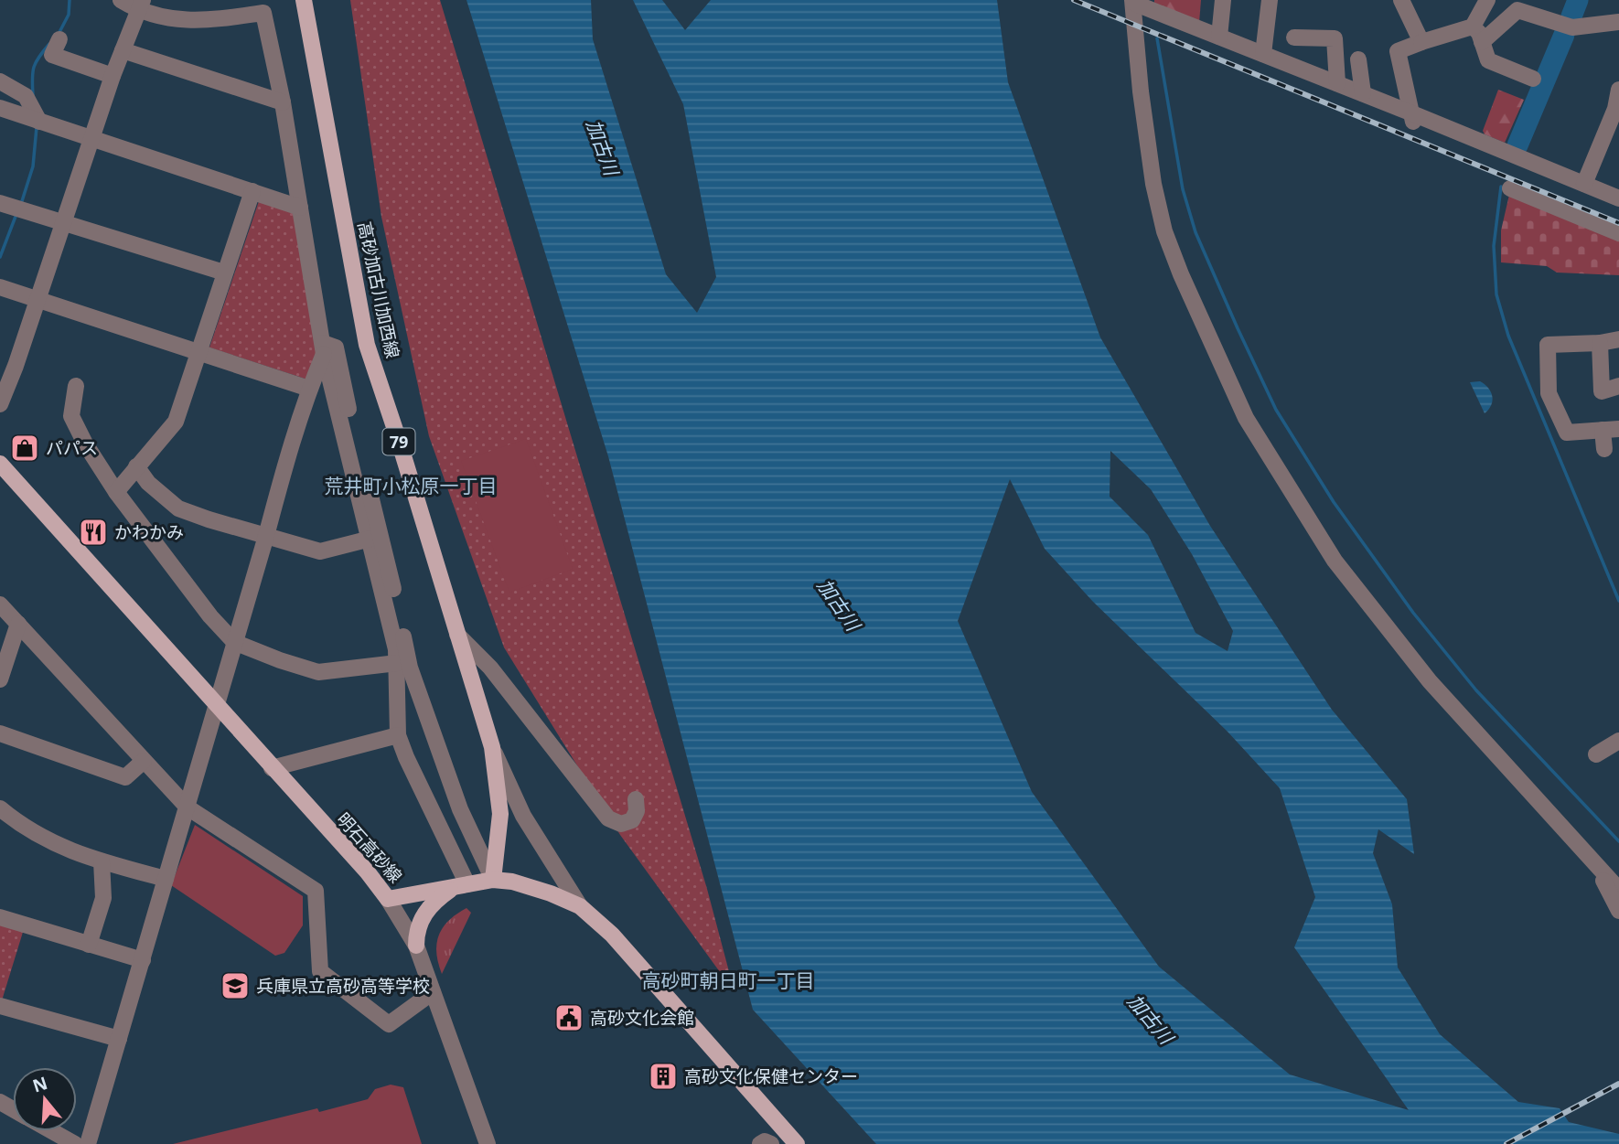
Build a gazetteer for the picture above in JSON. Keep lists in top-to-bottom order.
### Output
{
  "streets": {
    "main road": ["高砂加古川加西線", "79", "明石高砂線"]
  },
  "crossings": [
    ["高砂加古川加西線", "明石高砂線"]
  ],
  "districts": ["荒井町小松原一丁目", "高砂町朝日町一丁目"],
  "water": ["加古川"],
  "places": {
    "shop": ["パパス"],
    "restaurant": ["かわかみ"],
    "school or university": ["兵庫県立高砂高等学校"],
    "public building": ["高砂文化会館"],
    "building": ["高砂文化保健センター"]
  },
  "north": "top"
}
